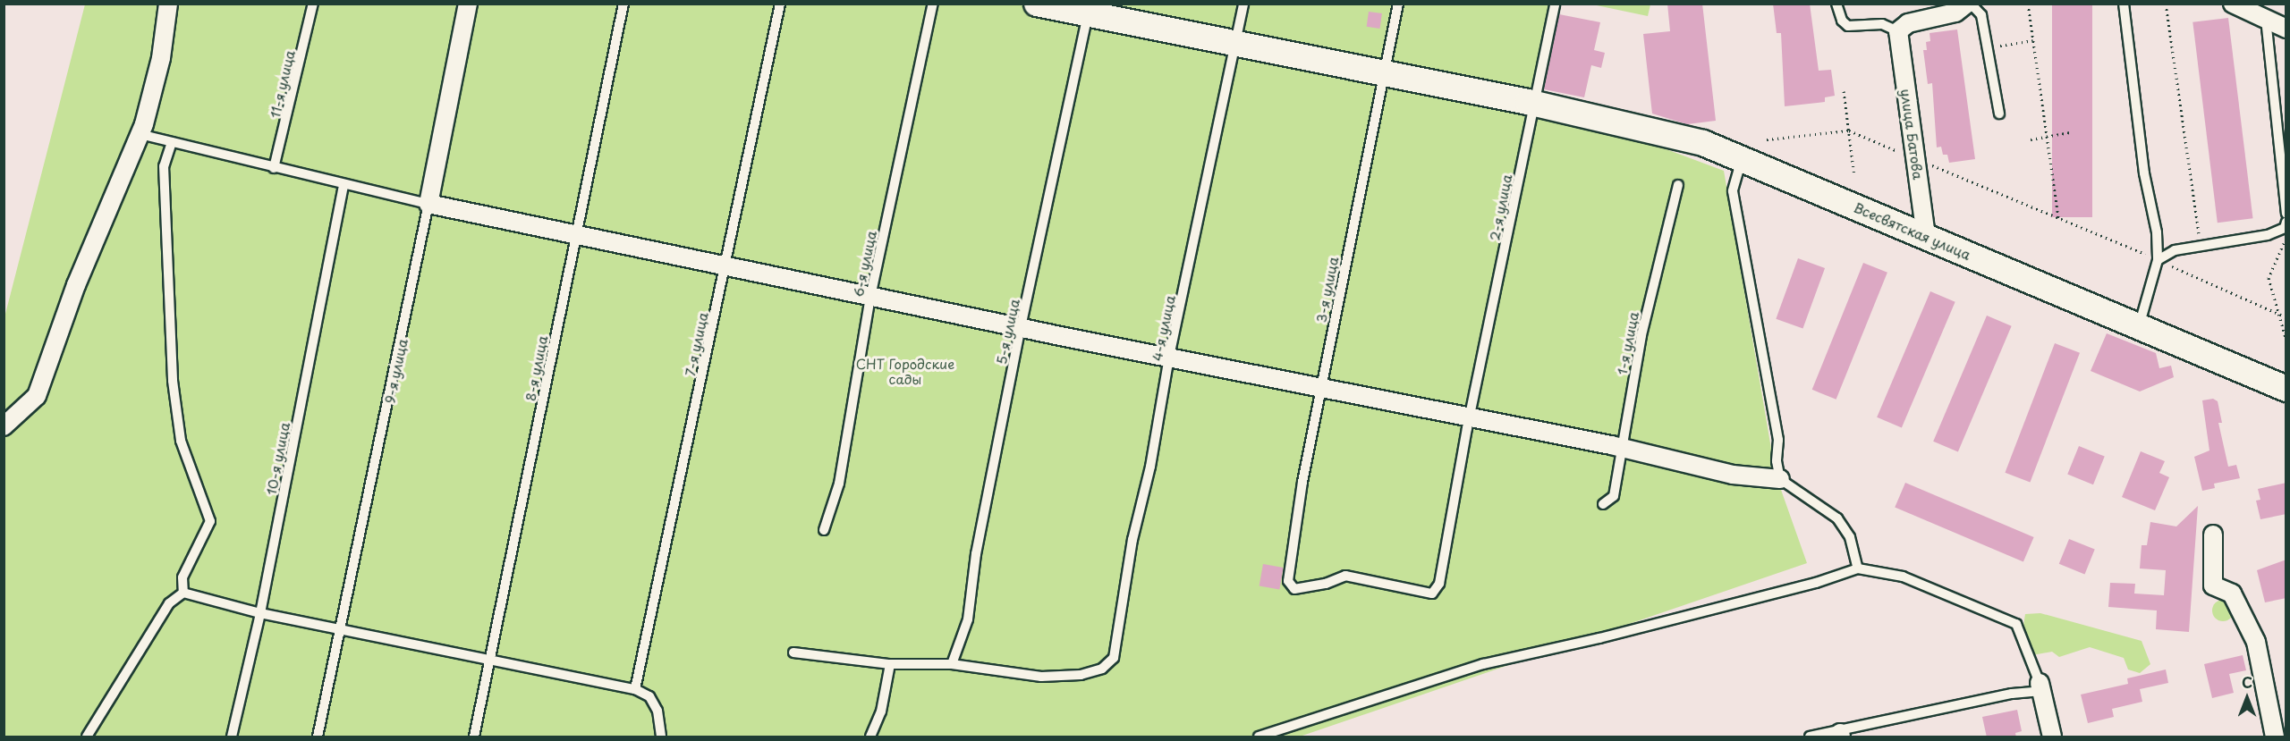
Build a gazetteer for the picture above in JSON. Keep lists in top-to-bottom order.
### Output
{
  "streets": {
    "street": ["улица Батова", "Всесвятская улица", "9-я улица"],
    "lane": [
      "11-я улица",
      "2-я улица",
      "6-я улица",
      "3-я улица",
      "4-я улица",
      "5-я улица",
      "1-я улица",
      "7-я улица",
      "8-я улица",
      "10-я улица"
    ]
  },
  "crossings": [
    ["улица Батова", "Всесвятская улица"],
    ["2-я улица", "Всесвятская улица"],
    ["2-я улица", "3-я улица"],
    ["Всесвятская улица", "3-я улица"],
    ["Всесвятская улица", "4-я улица"],
    ["Всесвятская улица", "5-я улица"],
    ["4-я улица", "5-я улица"]
  ],
  "parks": ["СНТ Городские сады"],
  "north": "top"
}
